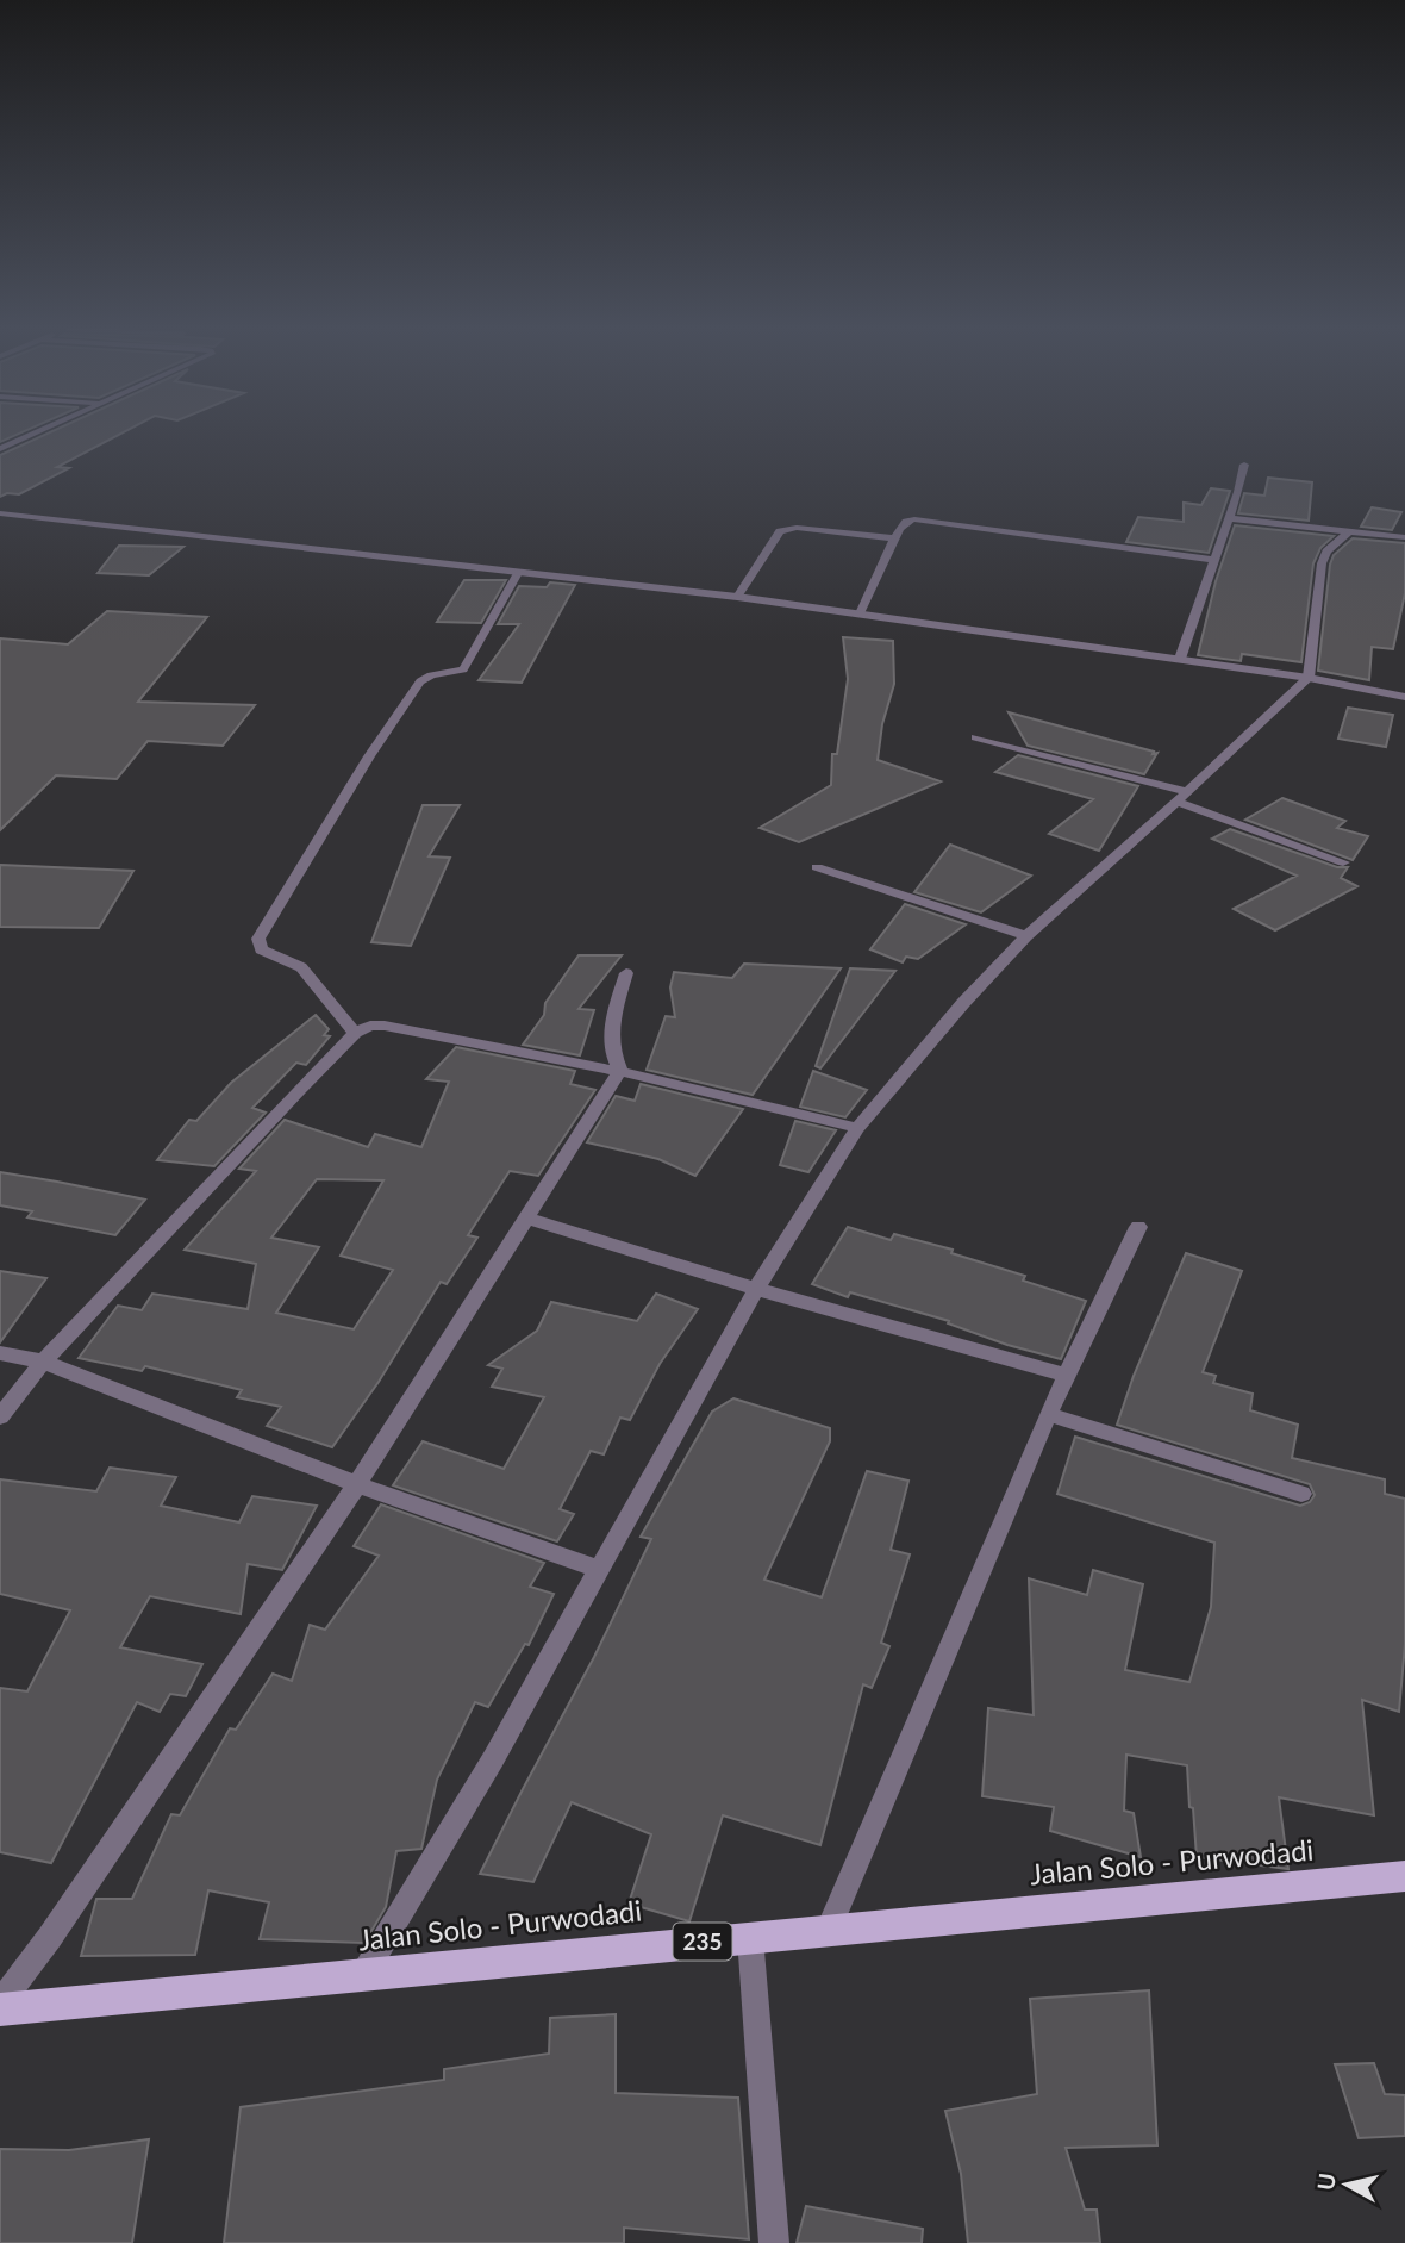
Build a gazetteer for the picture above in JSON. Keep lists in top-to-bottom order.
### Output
{
  "streets": {
    "main road": ["Jalan Solo - Purwodadi", "235"]
  },
  "north": "left"
}
